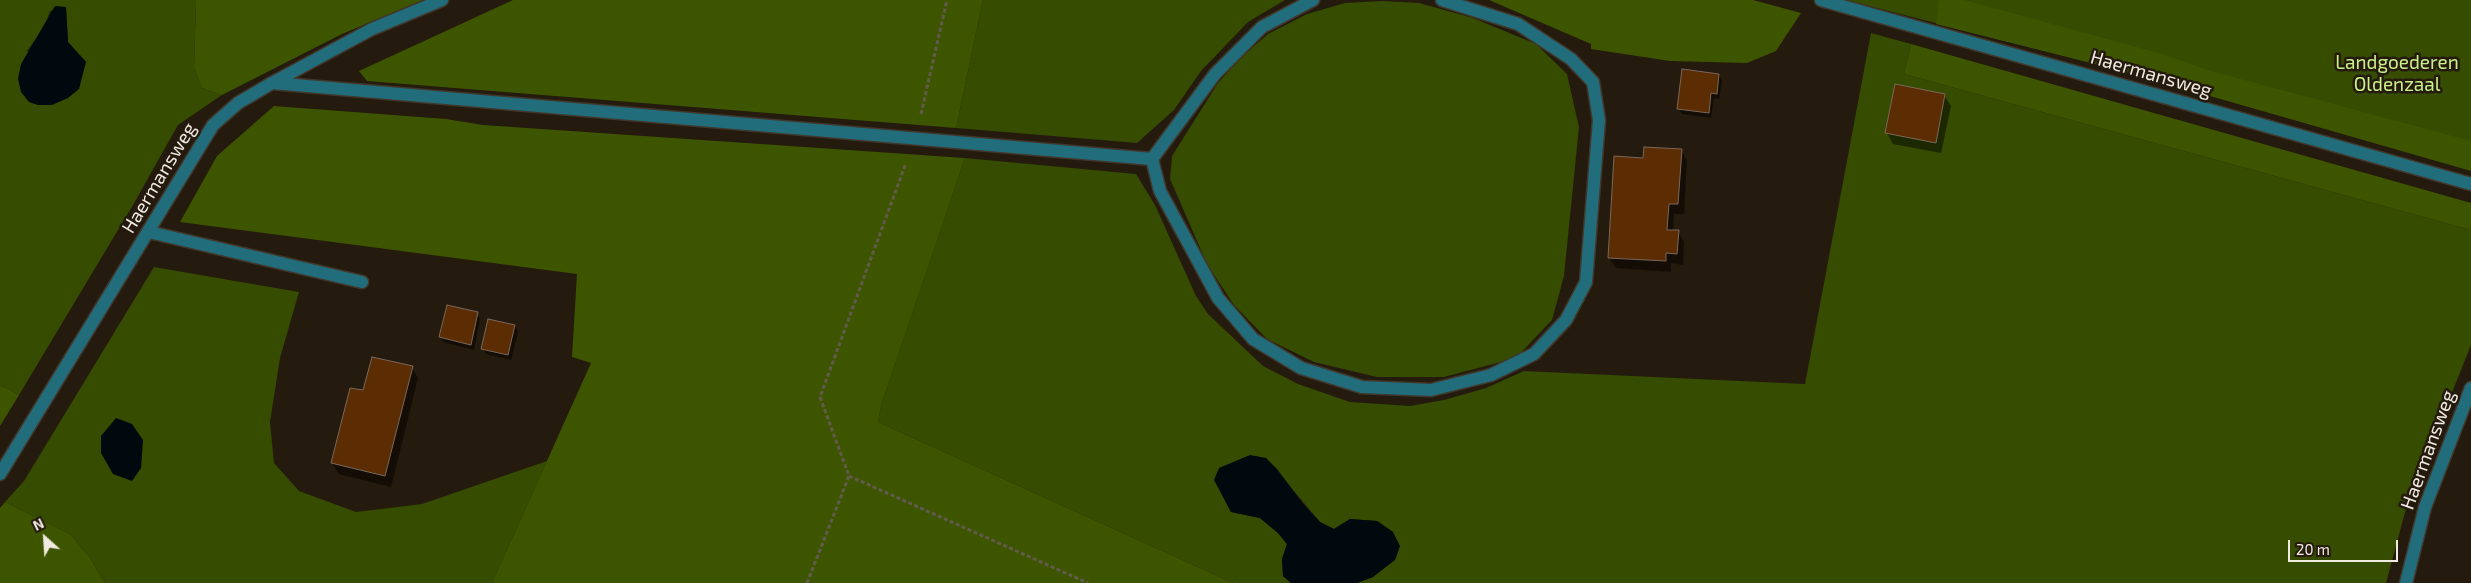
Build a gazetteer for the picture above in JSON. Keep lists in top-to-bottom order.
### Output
{
  "streets": {
    "street": ["Haermansweg"]
  },
  "parks": ["Landgoederen Oldenzaal"],
  "scale_bar": "20 m",
  "north": "top left"
}
